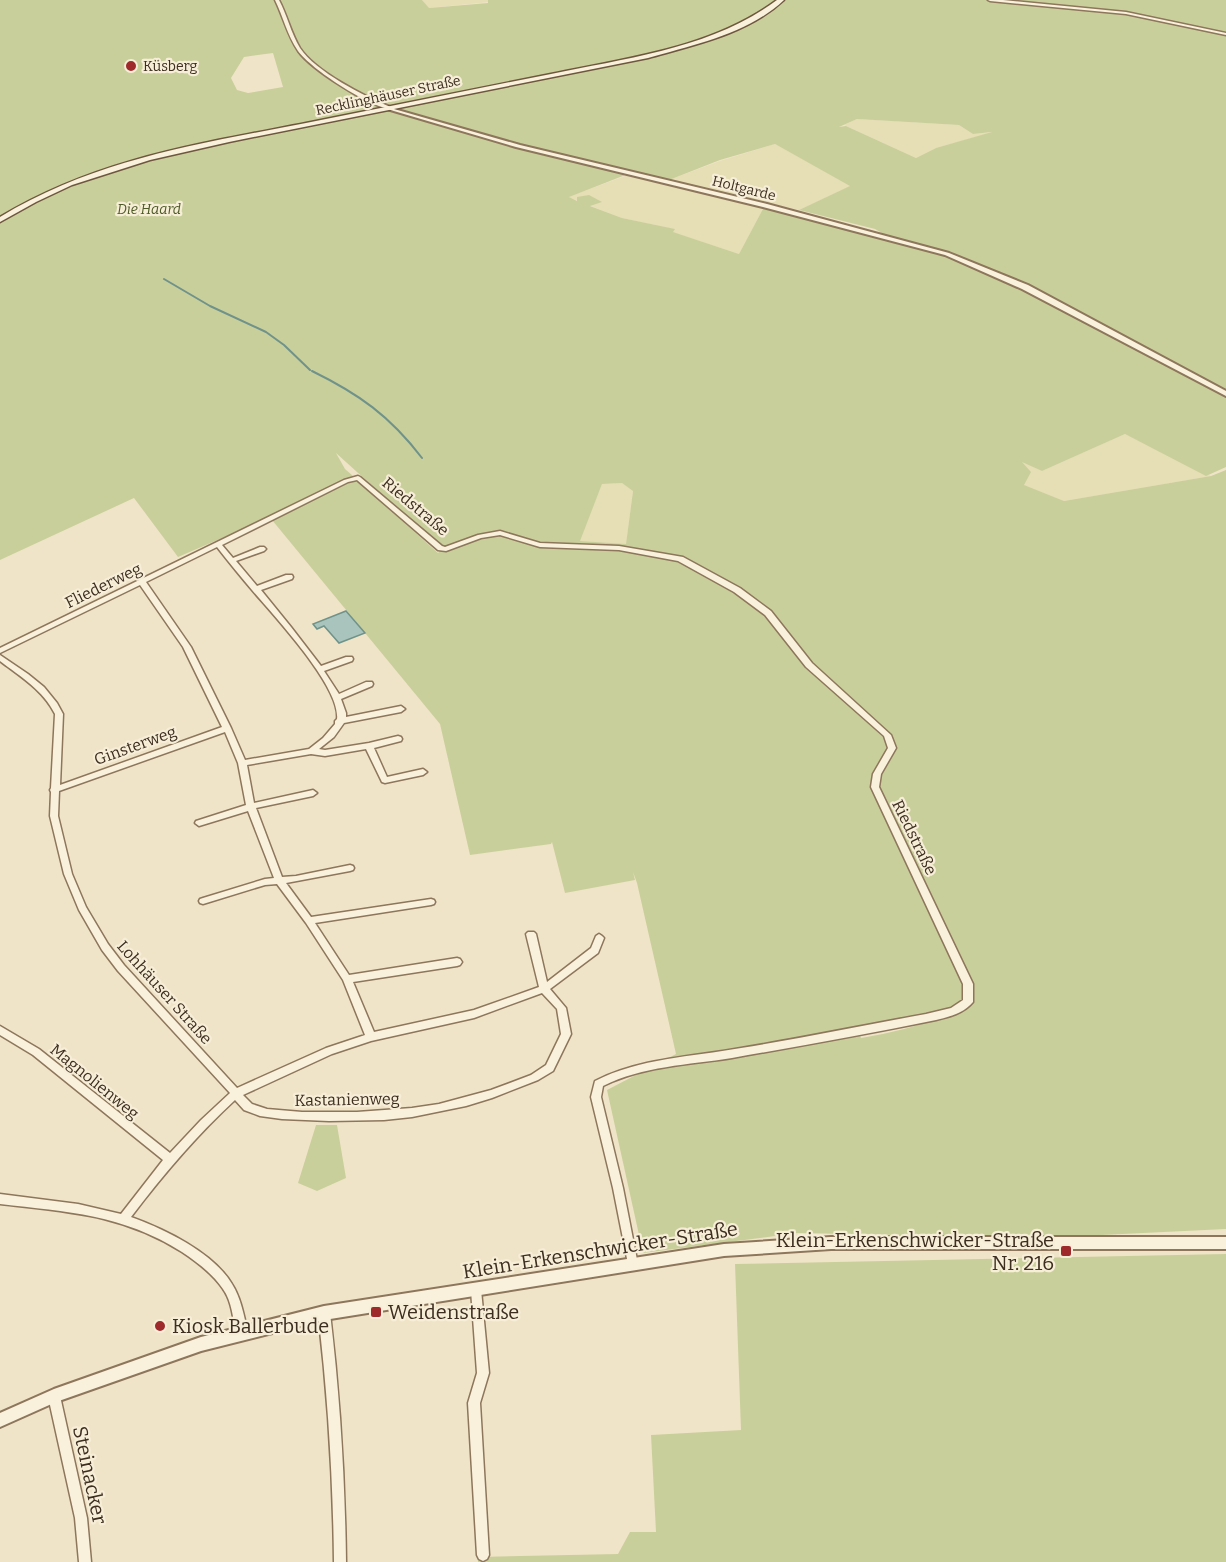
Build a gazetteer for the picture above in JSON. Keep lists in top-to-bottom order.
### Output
{
  "streets": {
    "main road": ["Recklinghäuser Straße"],
    "street": [
      "Holtgarde",
      "Riedstraße",
      "Fliederweg",
      "Ginsterweg",
      "Lohhäuser Straße",
      "Magnolienweg",
      "Kastanienweg",
      "Klein-Erkenschwicker-Straße",
      "Steinacker"
    ]
  },
  "crossings": [
    ["Recklinghäuser Straße", "Holtgarde"],
    ["Riedstraße", "Fliederweg"],
    ["Riedstraße", "Klein-Erkenschwicker-Straße"],
    ["Ginsterweg", "Lohhäuser Straße"],
    ["Lohhäuser Straße", "Kastanienweg"],
    ["Klein-Erkenschwicker-Straße", "Steinacker"]
  ],
  "parks": ["Die Haard"],
  "places": {
    "other": ["Küsberg", "Kiosk Ballerbude"],
    "transit": ["Klein-Erkenschwicker-Straße Nr. 216", "Weidenstraße"]
  }
}
